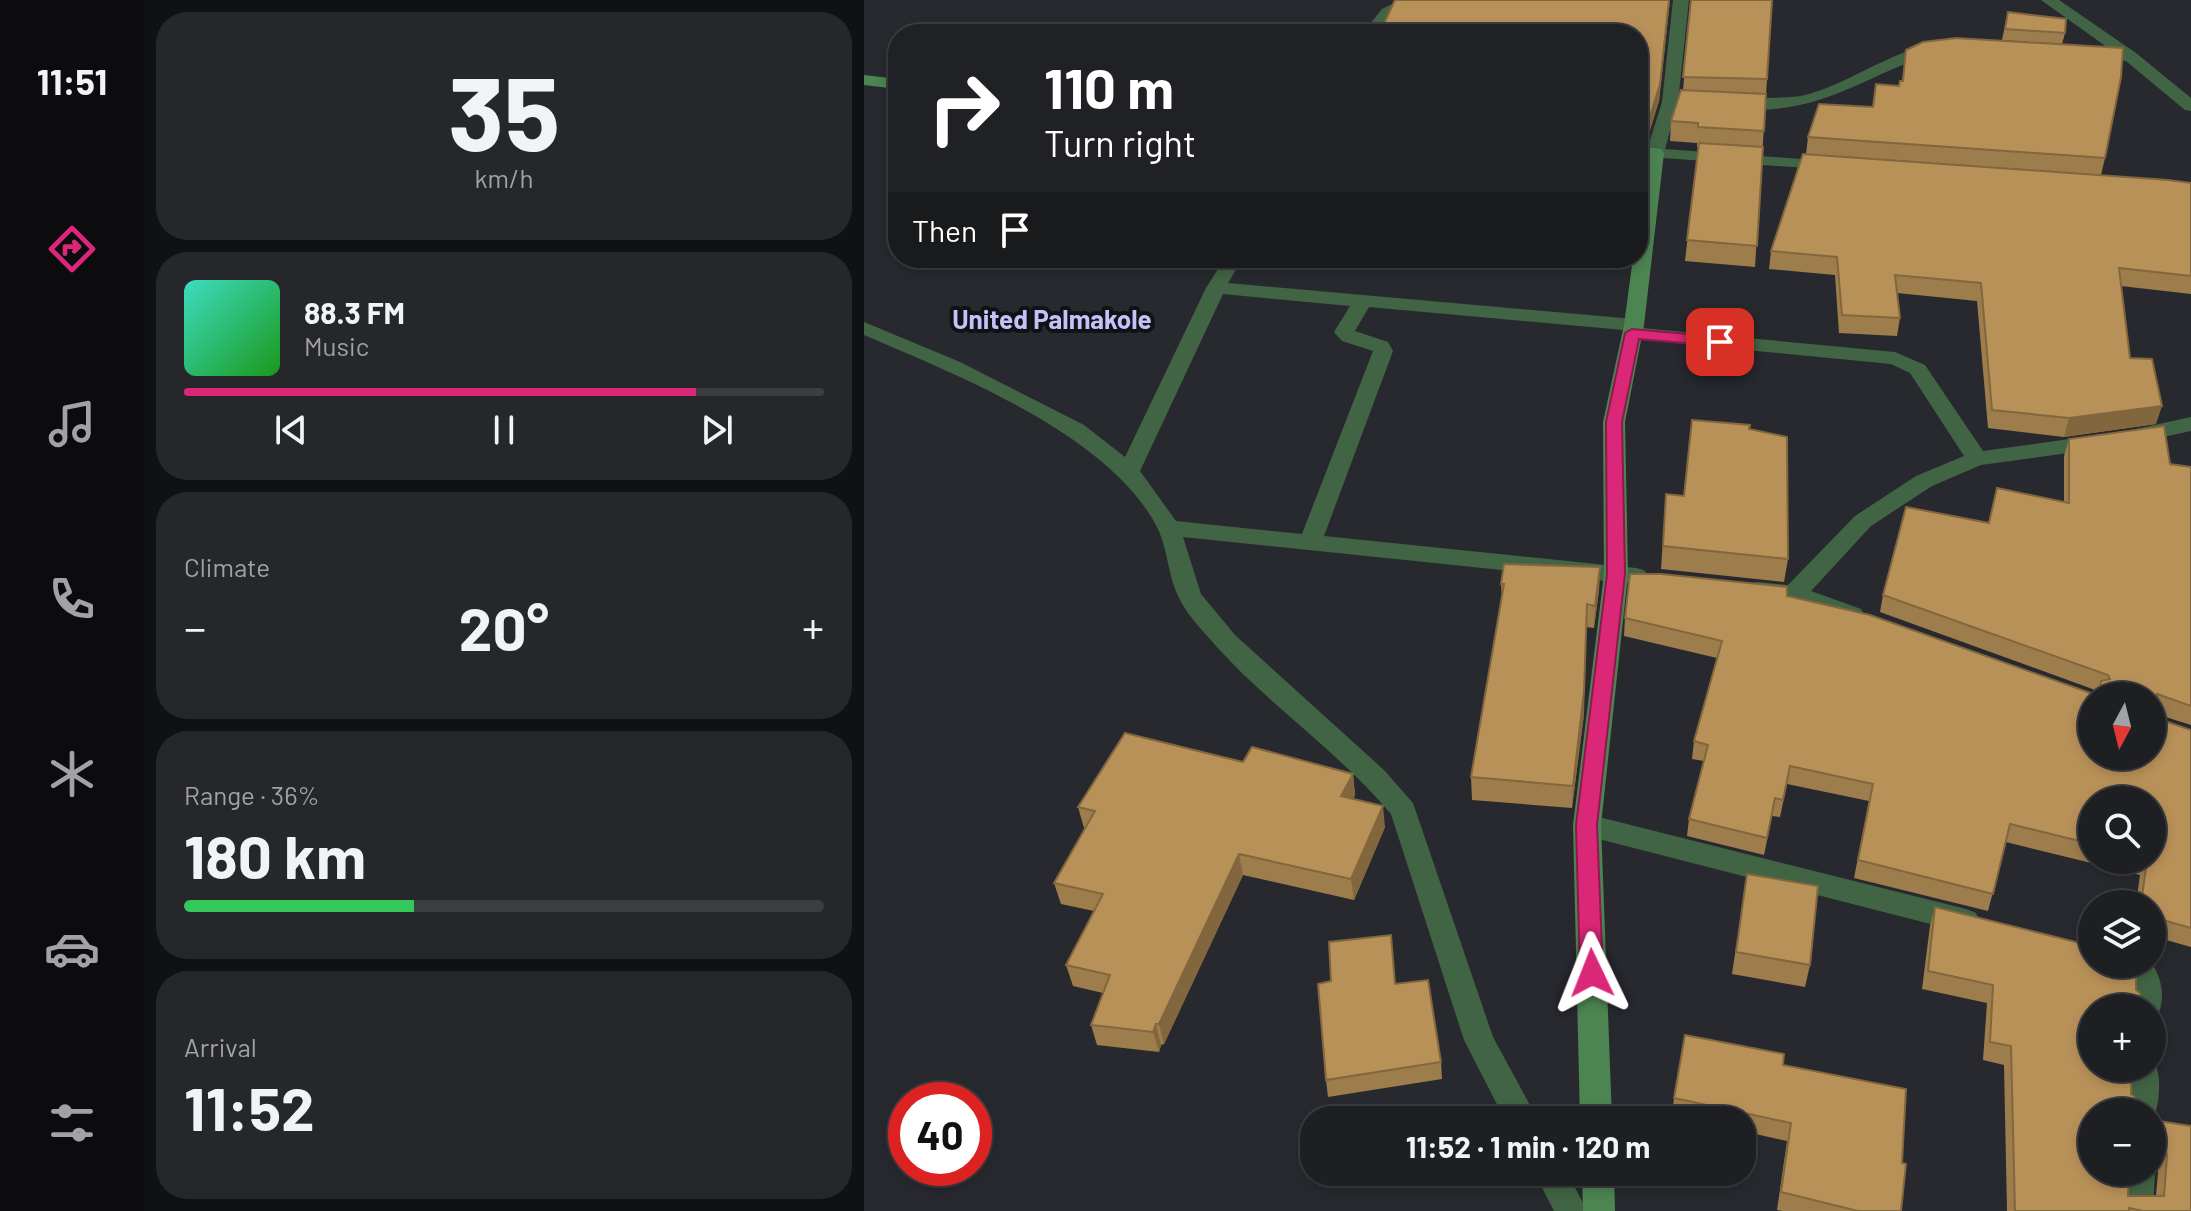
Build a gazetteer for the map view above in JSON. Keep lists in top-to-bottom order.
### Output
{
  "districts": ["United Palmakole"],
  "north": "bottom",
  "page": {
    "tabs": "11:51",
    "tile": [
      ["35", "km/h"],
      "Climate",
      ["Range · 36%", "180 km"],
      ["Arrival", "11:52"]
    ],
    "turn": ["110 m", "Turn right"],
    "then": "Then",
    "song": ["88.3 FM", "Music"],
    "heat": ["−", "20°", "+"],
    "map_buttons": ["+", "−"],
    "limit": "40",
    "trip": "11:52 · 1 min · 120 m"
  }
}
